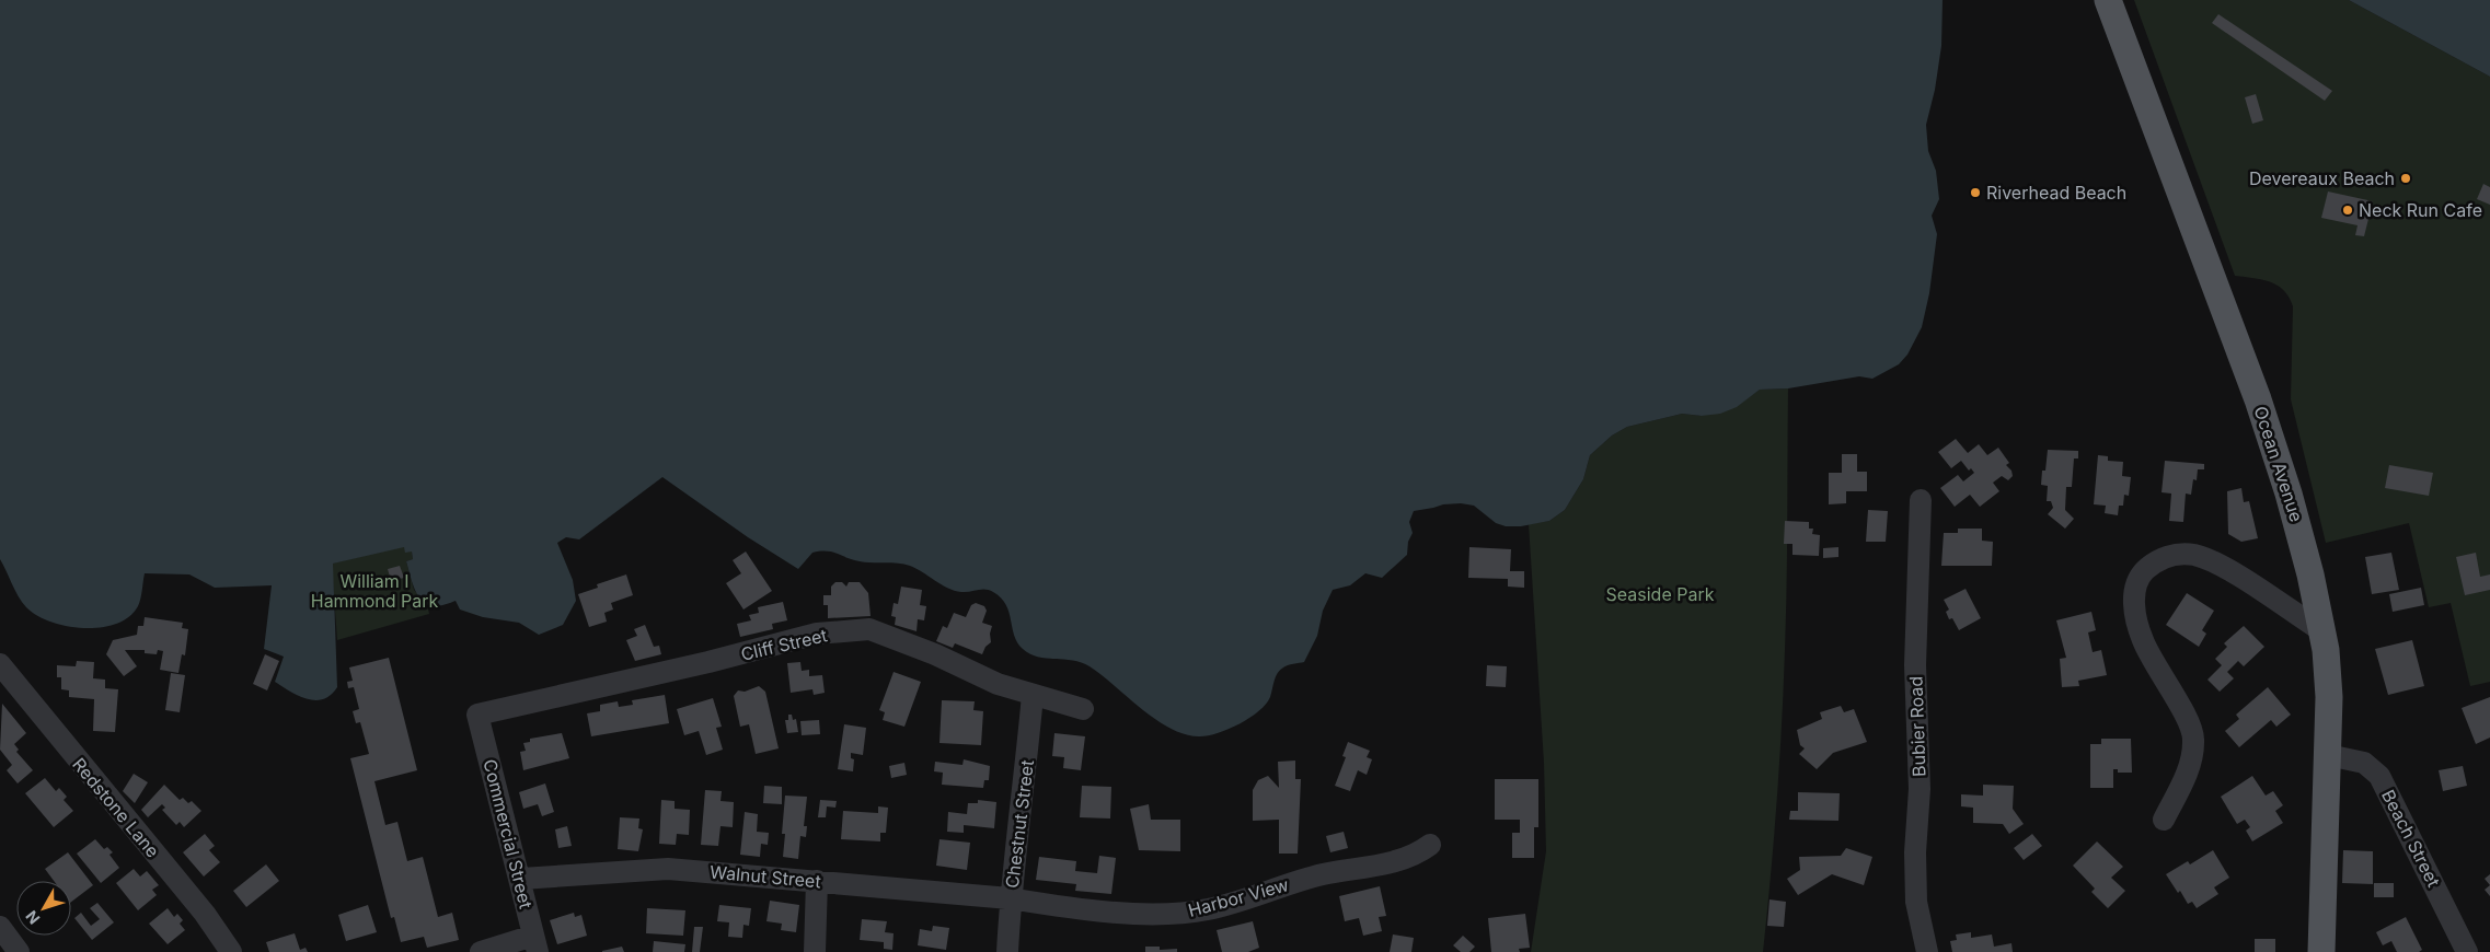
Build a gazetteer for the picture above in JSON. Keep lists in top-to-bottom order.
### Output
{
  "streets": {
    "main road": ["Ocean Avenue"],
    "street": [
      "Cliff Street",
      "Bubier Road",
      "Redstone Lane",
      "Chestnut Street",
      "Commercial Street",
      "Beach Street",
      "Walnut Street",
      "Harbor View"
    ]
  },
  "crossings": [
    ["Ocean Avenue", "Beach Street"],
    ["Cliff Street", "Chestnut Street"],
    ["Cliff Street", "Commercial Street"],
    ["Chestnut Street", "Walnut Street"],
    ["Chestnut Street", "Harbor View"],
    ["Commercial Street", "Walnut Street"],
    ["Walnut Street", "Harbor View"]
  ],
  "parks": ["William I Hammond Park", "Seaside Park"],
  "places": ["Devereaux Beach", "Riverhead Beach", "Neck Run Cafe"],
  "north": "bottom left"
}
